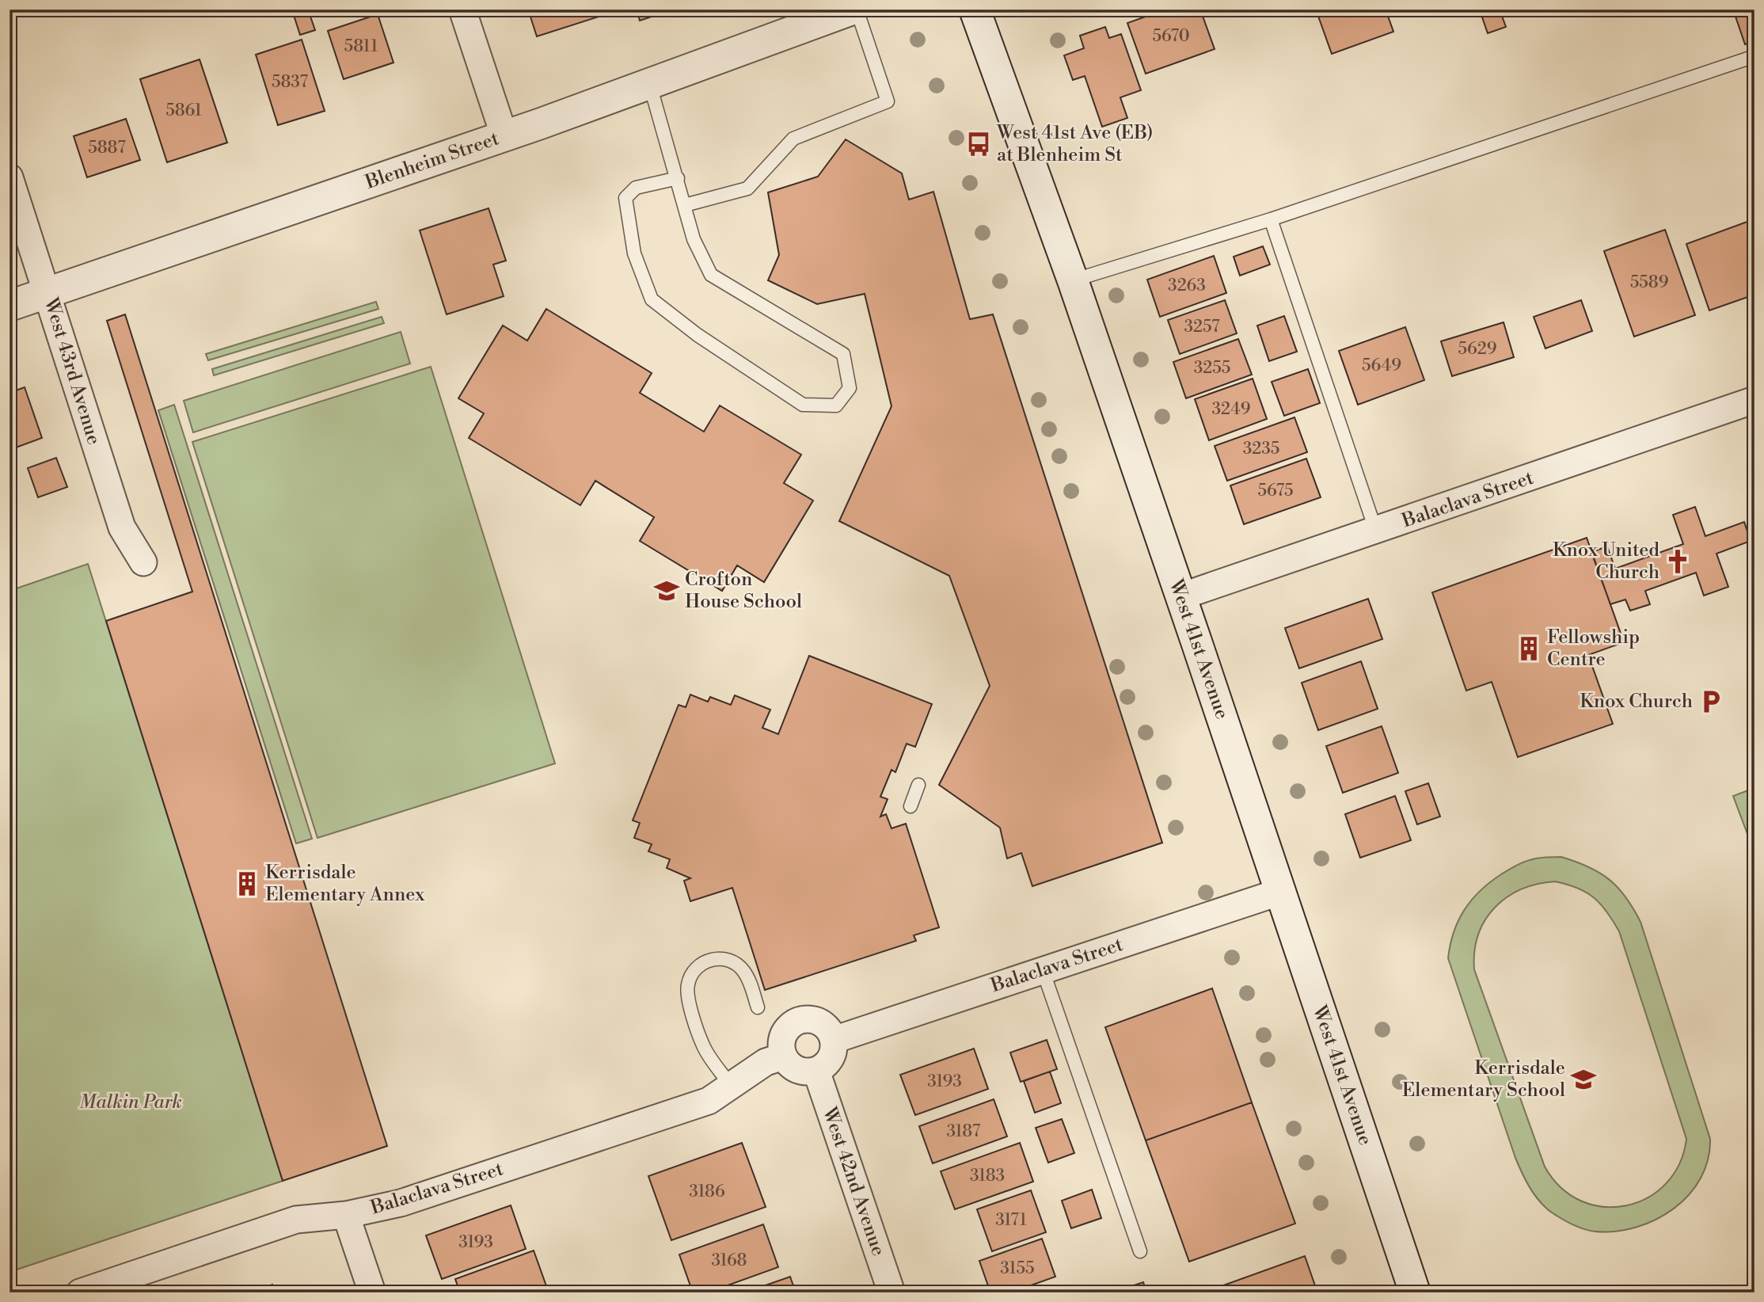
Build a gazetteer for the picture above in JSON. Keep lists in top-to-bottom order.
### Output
{
  "streets": {
    "main road": ["Blenheim Street", "West 41st Avenue"],
    "street": ["West 43rd Avenue", "Balaclava Street", "West 42nd Avenue"]
  },
  "crossings": [
    ["Blenheim Street", "West 43rd Avenue"],
    ["Balaclava Street", "West 41st Avenue"],
    ["Balaclava Street", "West 42nd Avenue"]
  ],
  "parks": ["Malkin Park"],
  "places": {
    "bus stop": ["West 41st Ave (EB) at Blenheim St"],
    "church": ["Knox United Church"],
    "school or university": ["Crofton House School", "Kerrisdale Elementary School"],
    "building": ["Fellowship Centre", "Kerrisdale Elementary Annex"],
    "parking": ["Knox Church"]
  },
  "house_numbers": [
    "5670",
    "5811",
    "5837",
    "5861",
    "5887",
    "5589",
    "3263",
    "3257",
    "5629",
    "5649",
    "3255",
    "3249",
    "3235",
    "5675",
    "3193",
    "3187",
    "3183",
    "3186",
    "3171",
    "3193",
    "3168",
    "3155"
  ]
}
